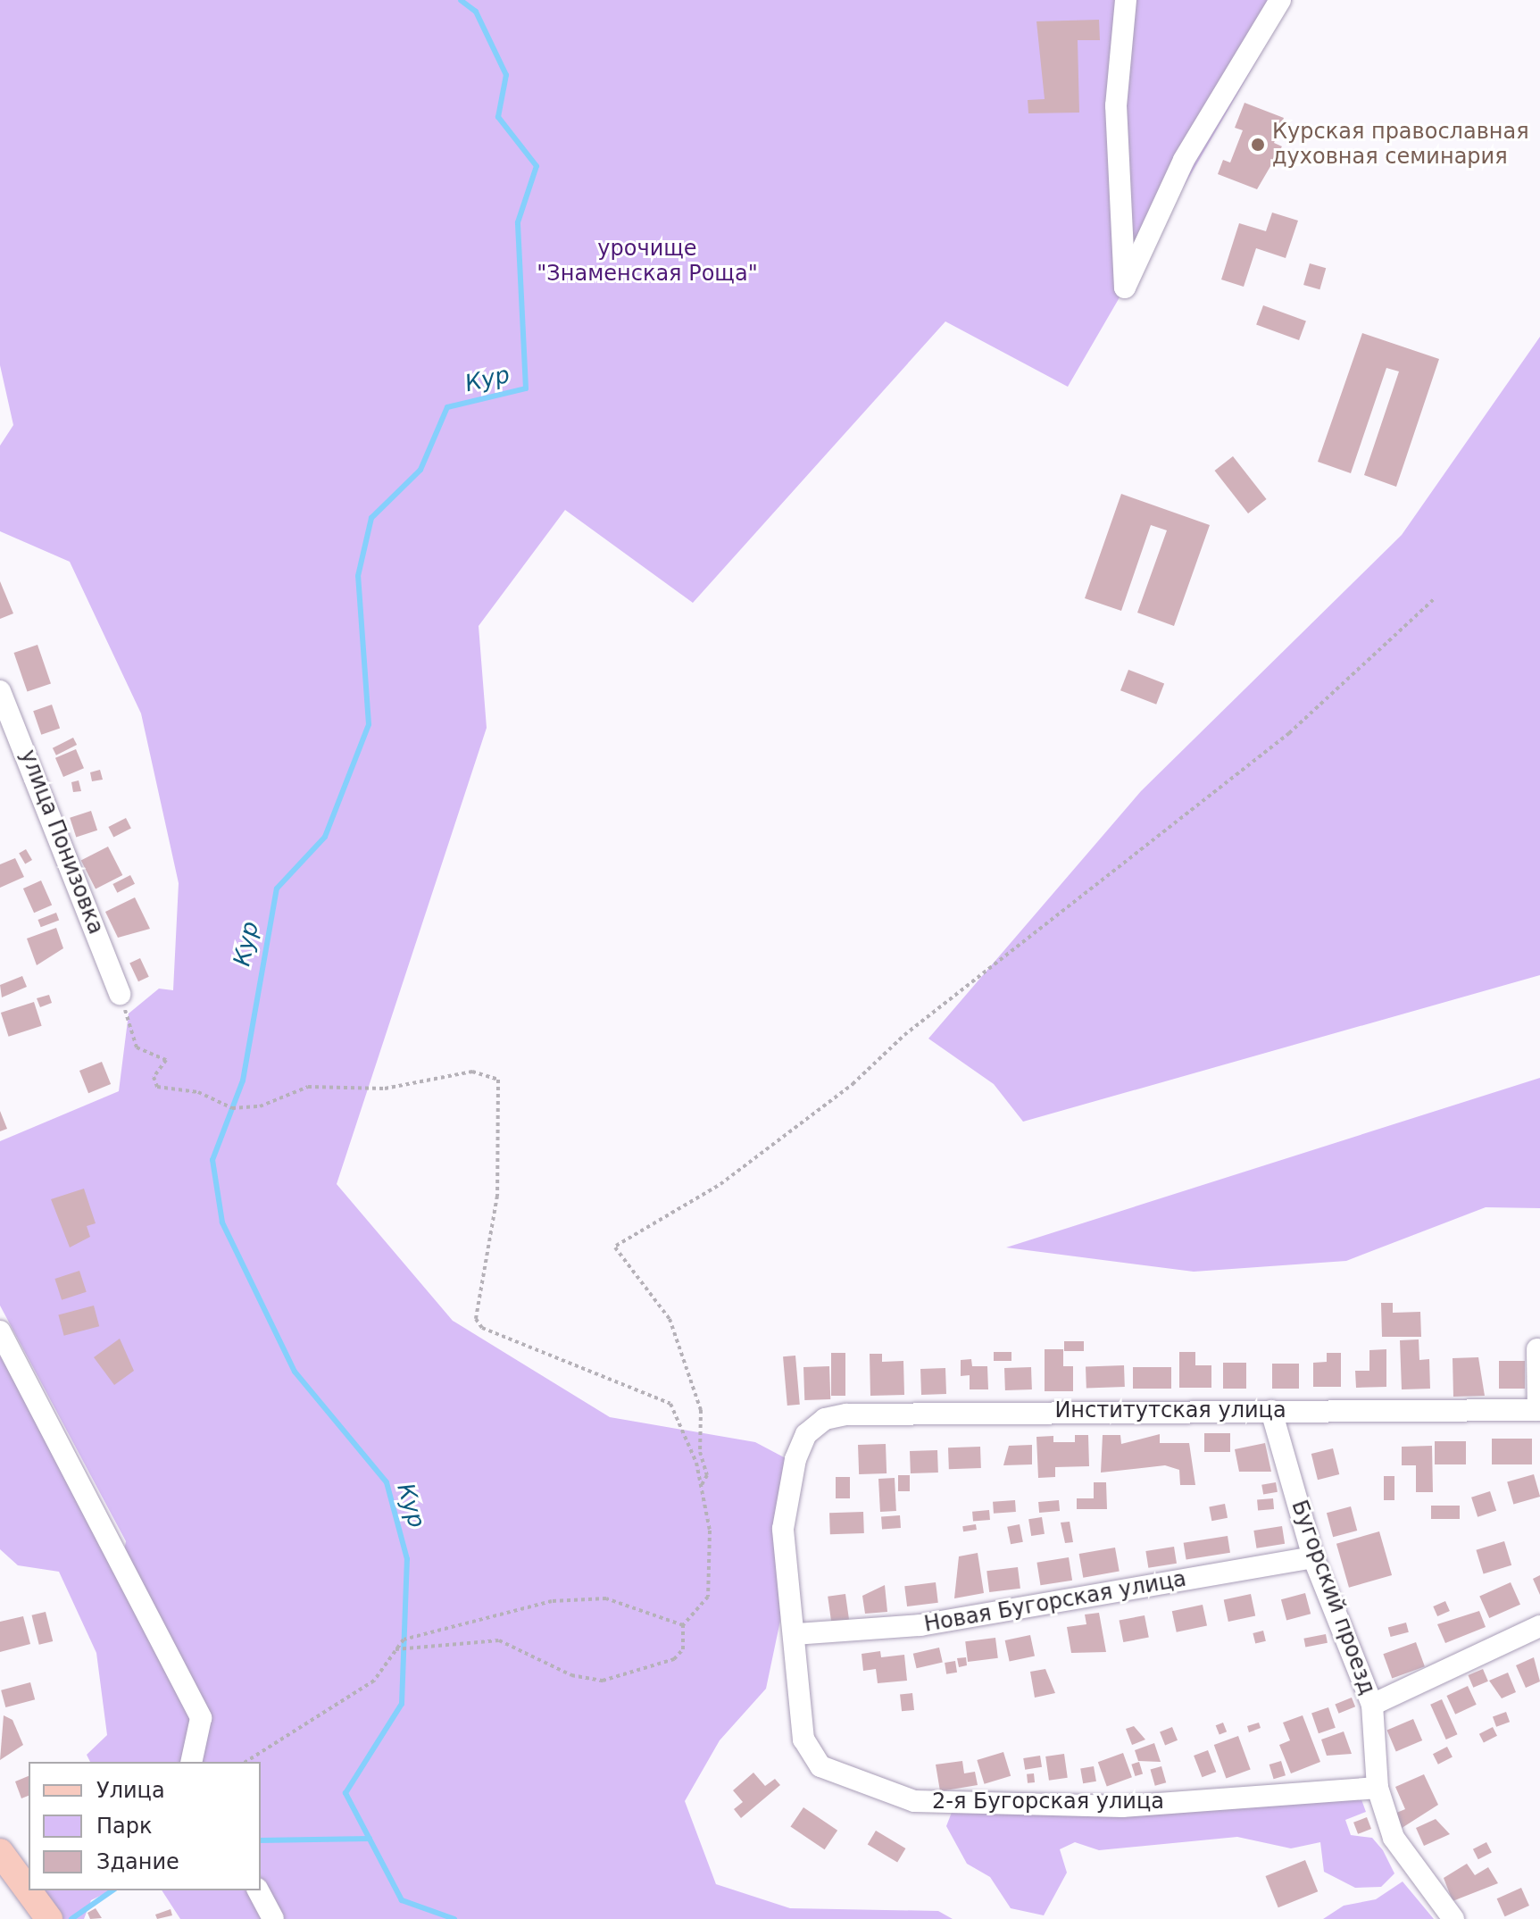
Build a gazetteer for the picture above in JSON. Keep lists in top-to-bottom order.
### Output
{
  "streets": {
    "street": [
      "улица Понизовка",
      "Институтская улица",
      "Бугорский проезд",
      "Новая Бугорская улица",
      "2-я Бугорская улица"
    ]
  },
  "crossings": [
    ["Институтская улица", "Бугорский проезд"],
    ["Институтская улица", "2-я Бугорская улица"],
    ["Бугорский проезд", "Новая Бугорская улица"],
    ["Бугорский проезд", "2-я Бугорская улица"],
    ["Новая Бугорская улица", "2-я Бугорская улица"]
  ],
  "water": ["Кур"],
  "parks": ["урочище \"Знаменская Роща\""],
  "places": ["Курская православная духовная семинария"],
  "legend": ["Улица", "Парк", "Здание"]
}
